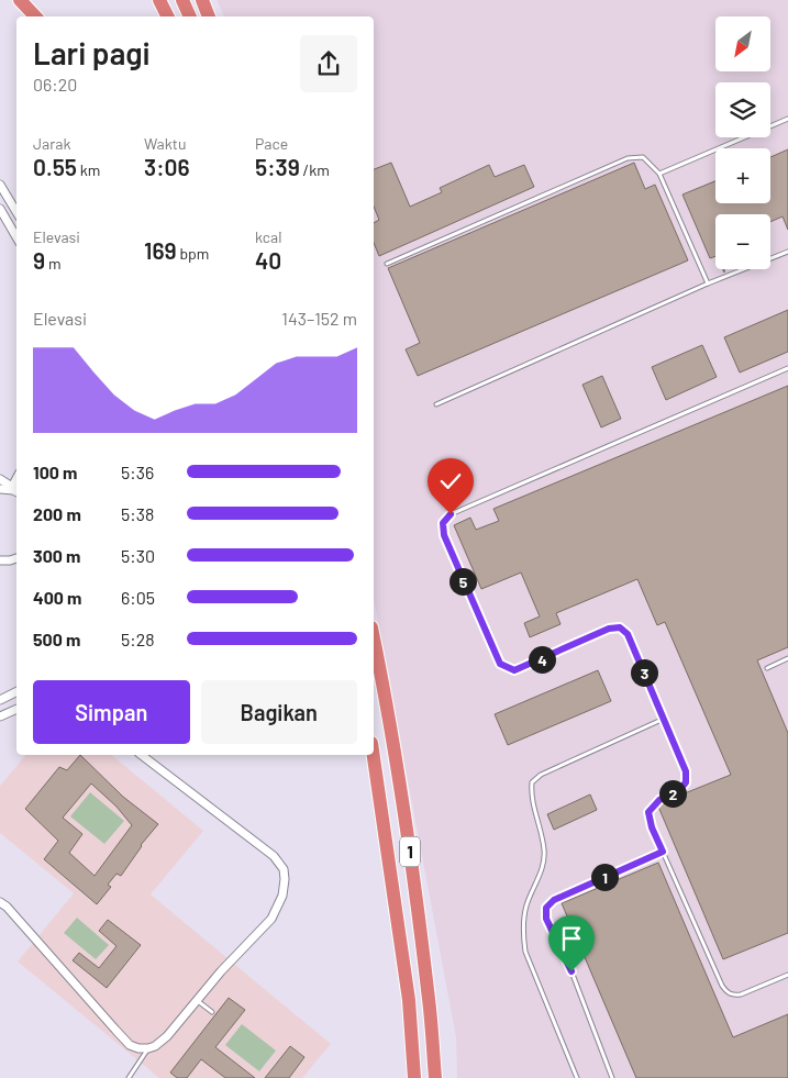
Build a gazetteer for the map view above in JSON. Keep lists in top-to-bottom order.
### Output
{
  "streets": {
    "highway": ["1"]
  },
  "north": "bottom left",
  "page": {
    "map_buttons": ["+", "−"],
    "heading": ["Lari pagi", "06:20"],
    "stats": [
      ["Jarak", "0.55 km"],
      ["Waktu", "3:06"],
      ["Pace", "5:39 /km"],
      ["Elevasi", "9 m"],
      ["169 bpm"],
      ["kcal", "40"]
    ],
    "chart": ["Elevasi", "143–152 m"],
    "list": [
      {
        "name": "100 m",
        "note": "5:36"
      },
      {
        "name": "200 m",
        "note": "5:38"
      },
      {
        "name": "300 m",
        "note": "5:30"
      },
      {
        "name": "400 m",
        "note": "6:05"
      },
      {
        "name": "500 m",
        "note": "5:28"
      }
    ],
    "pins": [
      "5",
      "4",
      "3",
      "2",
      "1"
    ],
    "buttons": ["Simpan", "Bagikan"]
  }
}
